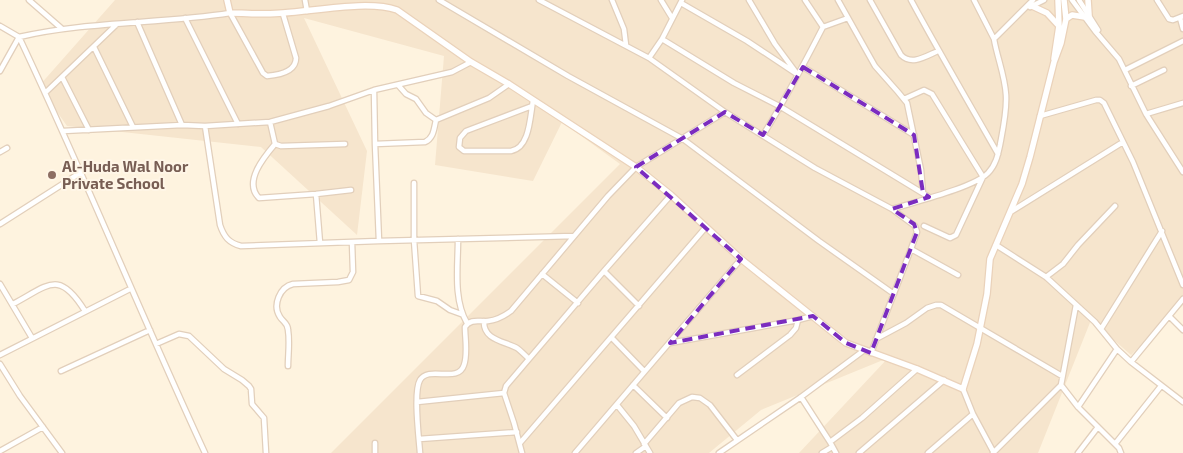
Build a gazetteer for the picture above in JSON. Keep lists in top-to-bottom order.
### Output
{
  "places": ["Al-Huda Wal Noor Private School"]
}
